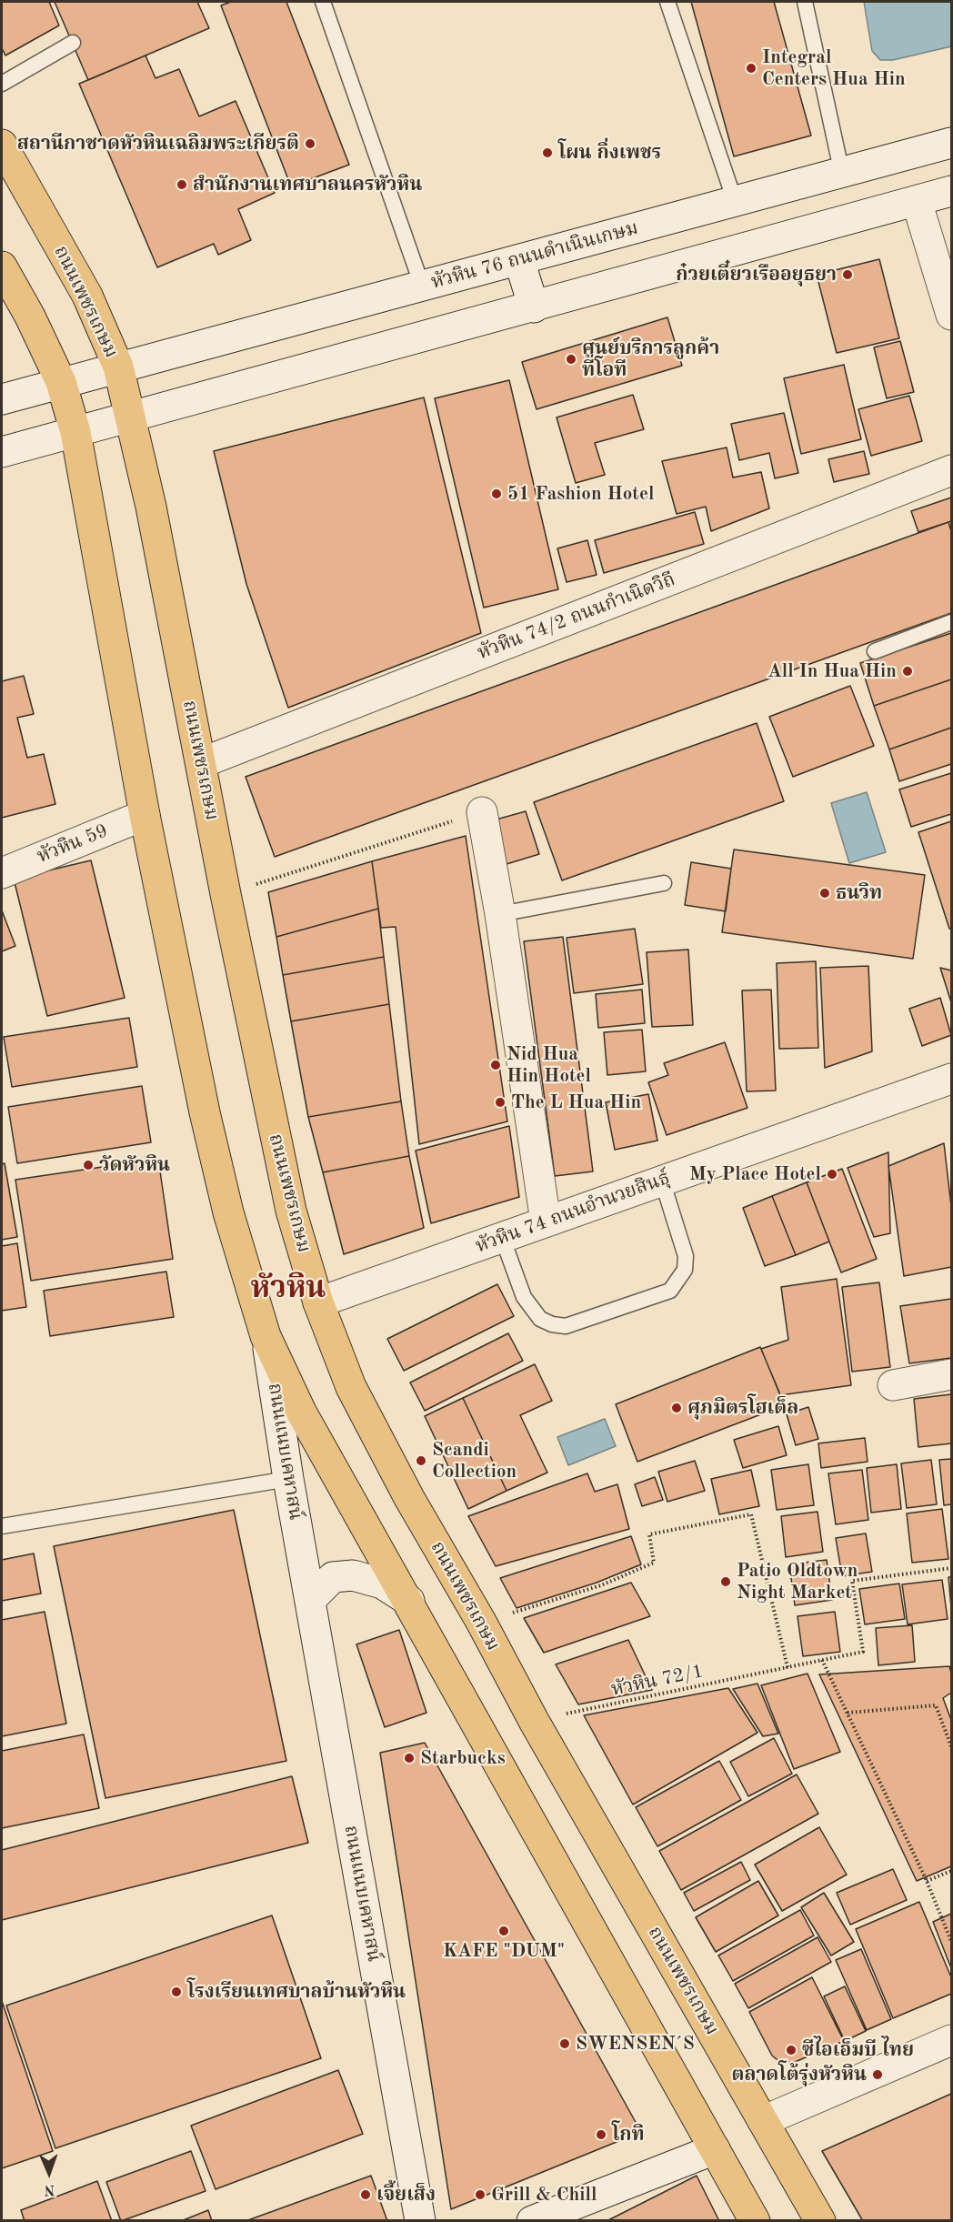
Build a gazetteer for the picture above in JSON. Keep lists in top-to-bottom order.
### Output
{
  "streets": {
    "main road": ["ถนนเพชรเกษม"],
    "street": [
      "หัวหิน 76 ถนนดำเนินเกษม",
      "หัวหิน 74/2 ถนนกำเนิดวิถี",
      "หัวหิน 59",
      "หัวหิน 74 ถนนอำนวยสินธุ์",
      "ถนนแนบเคหาสน์"
    ],
    "path": ["หัวหิน 72/1"]
  },
  "crossings": [
    ["หัวหิน 76 ถนนดำเนินเกษม", "ถนนเพชรเกษม"],
    ["ถนนเพชรเกษม", "หัวหิน 74/2 ถนนกำเนิดวิถี"],
    ["ถนนเพชรเกษม", "หัวหิน 74 ถนนอำนวยสินธุ์"],
    ["ถนนเพชรเกษม", "หัวหิน 72/1"]
  ],
  "districts": ["หัวหิน"],
  "places": [
    "Integral Centers Hua Hin",
    "สถานีกาชาดหัวหินเฉลิมพระเกียรติ",
    "โผน กิ่งเพชร",
    "สำนักงานเทศบาลนครหัวหิน",
    "ก๋วยเตี๋ยวเรืออยุธยา",
    "ศูนย์บริการลูกค้า ทีโอที",
    "51 Fashion Hotel",
    "All In Hua Hin",
    "ธนวิท",
    "Nid Hua Hin Hotel",
    "The L Hua Hin",
    "วัดหัวหิน",
    "My Place Hotel",
    "ศุภมิตรโฮเต็ล",
    "Scandi Collection",
    "Patio Oldtown Night Market",
    "Starbucks",
    "KAFE \"DUM\"",
    "โรงเรียนเทศบาลบ้านหัวหิน",
    "SWENSEN´S",
    "ซีไอเอ็มบี ไทย",
    "ตลาดโต้รุ่งหัวหิน",
    "โกทิ",
    "เจี้ยเส็ง",
    "Grill & Chill"
  ],
  "north": "bottom"
}
